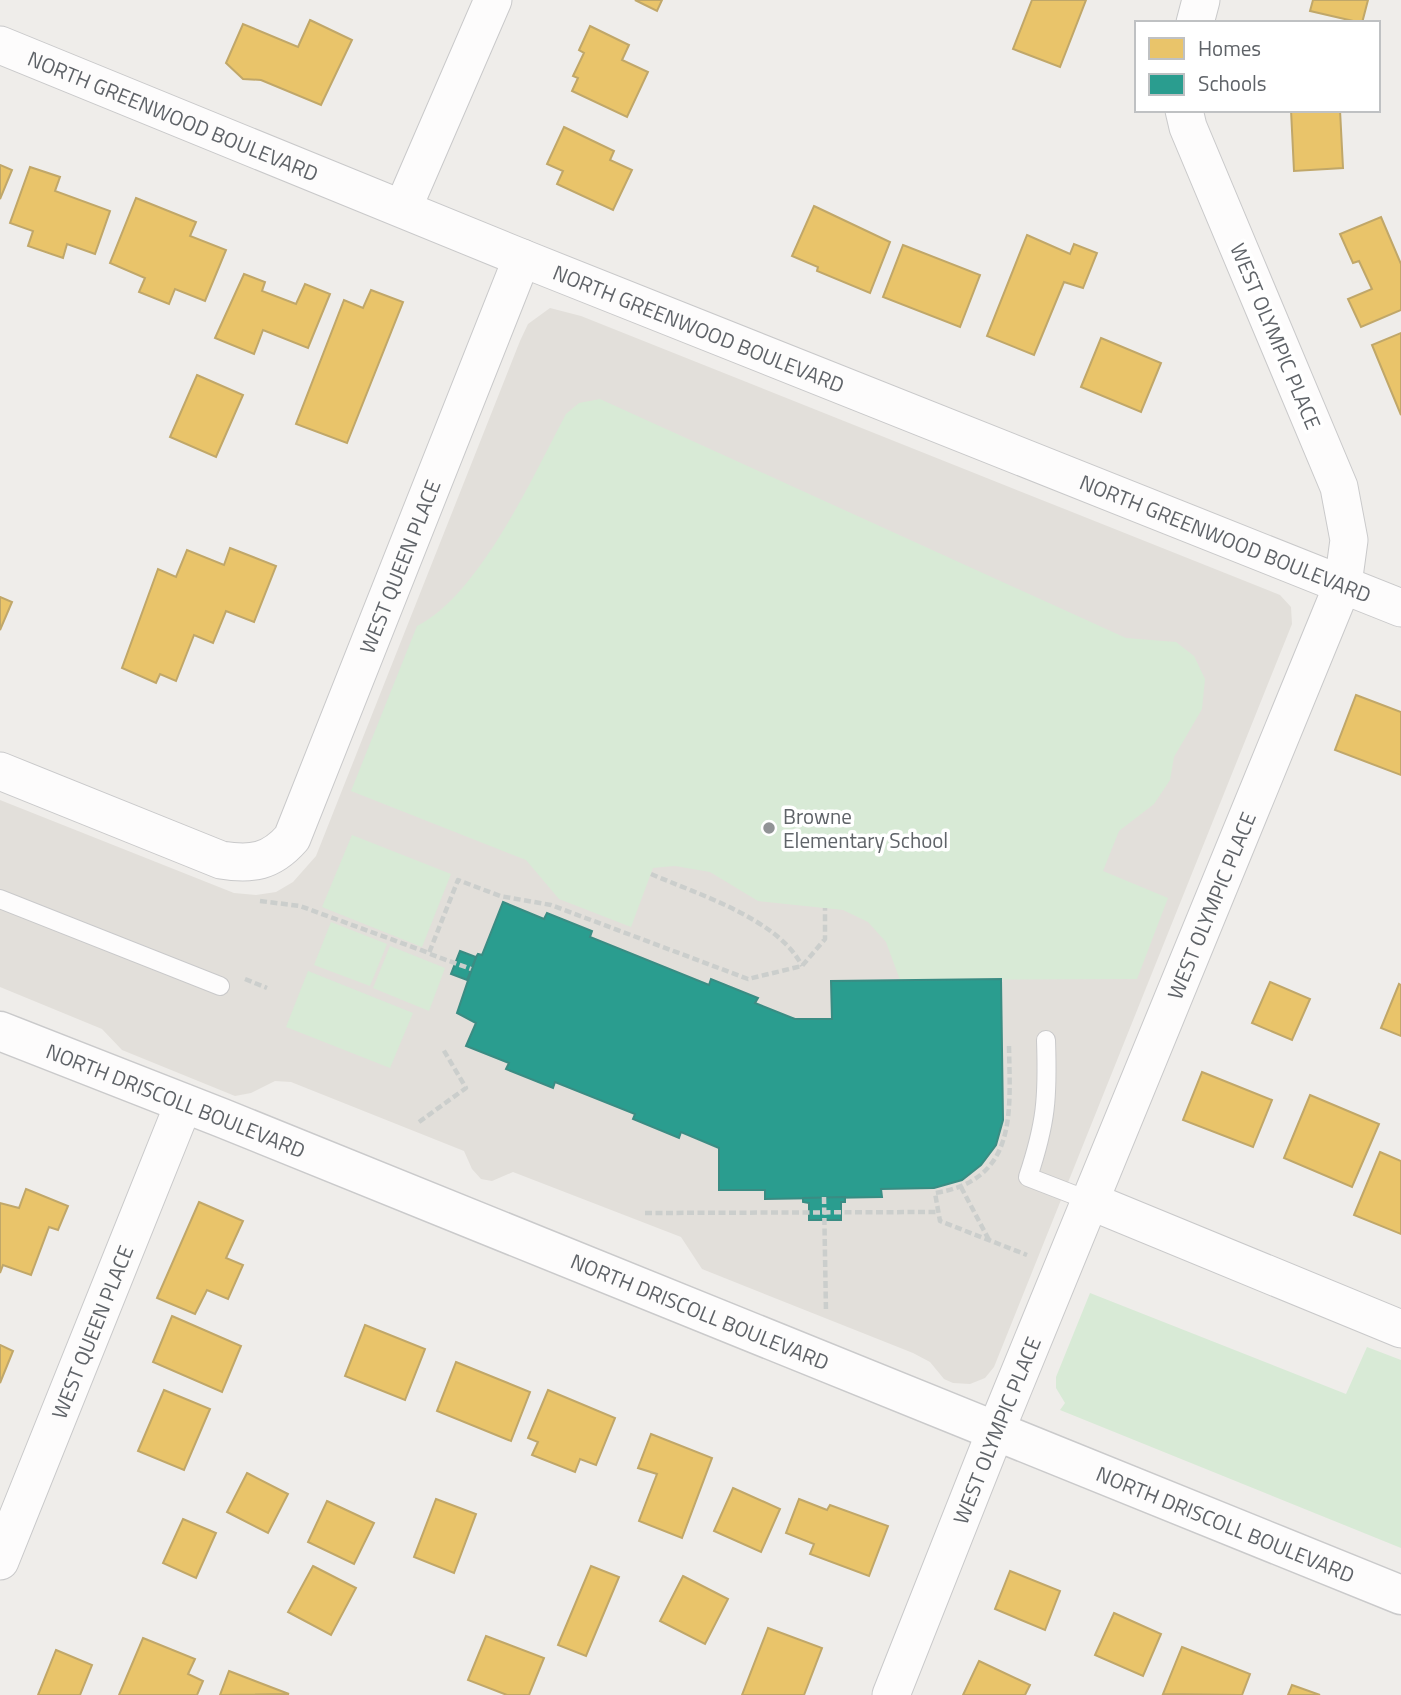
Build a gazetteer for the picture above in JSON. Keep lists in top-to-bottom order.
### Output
{
  "streets": {
    "main road": ["NORTH DRISCOLL BOULEVARD"],
    "street": ["NORTH GREENWOOD BOULEVARD", "WEST OLYMPIC PLACE", "WEST QUEEN PLACE"]
  },
  "crossings": [
    ["NORTH GREENWOOD BOULEVARD", "WEST OLYMPIC PLACE"],
    ["NORTH GREENWOOD BOULEVARD", "WEST QUEEN PLACE"],
    ["WEST OLYMPIC PLACE", "NORTH DRISCOLL BOULEVARD"],
    ["WEST QUEEN PLACE", "NORTH DRISCOLL BOULEVARD"]
  ],
  "places": ["Browne Elementary School"],
  "legend": ["Homes", "Schools"]
}
